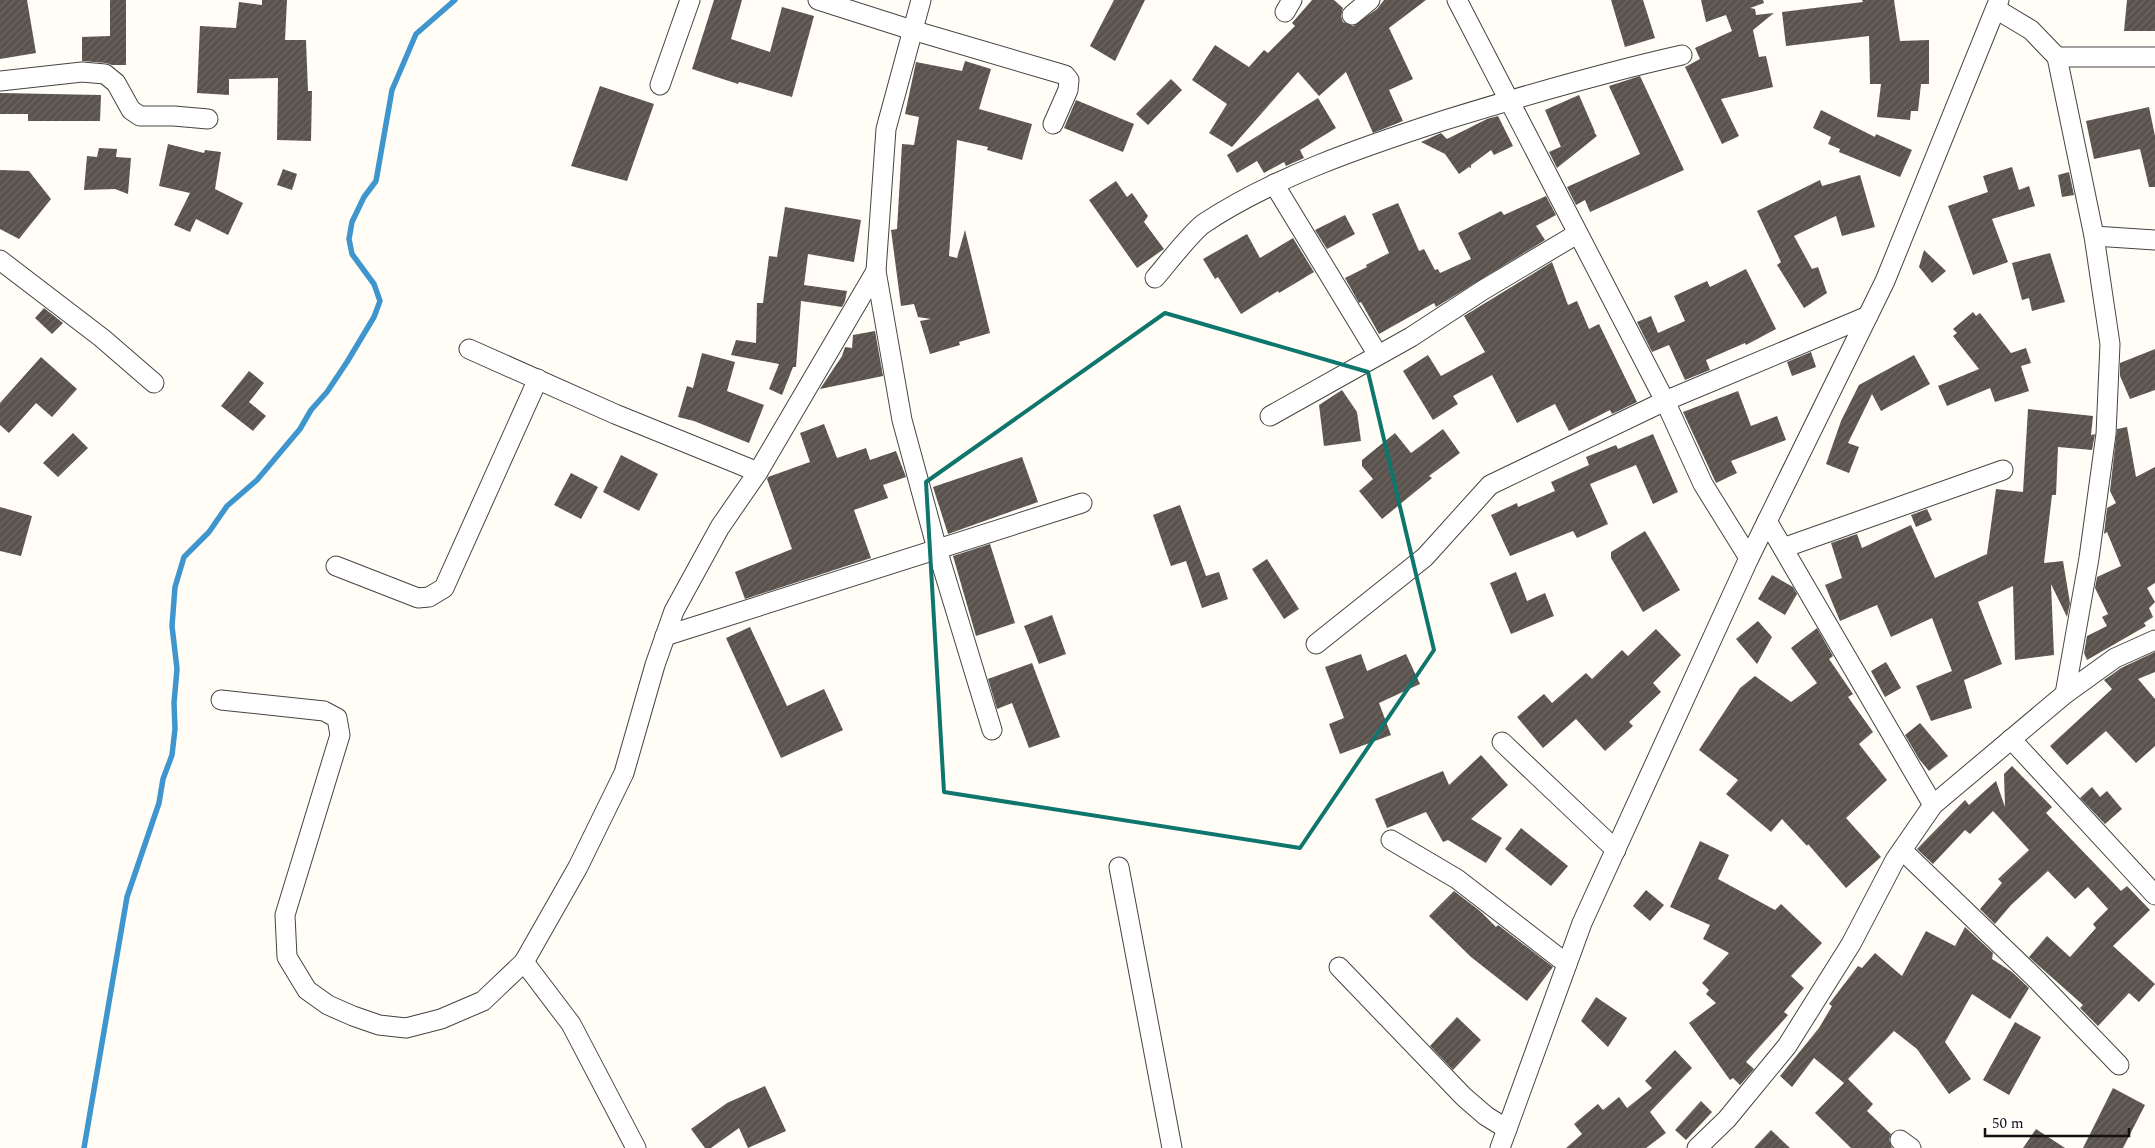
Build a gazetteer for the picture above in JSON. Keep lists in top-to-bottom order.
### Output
{
  "scale_bar": "50 m"
}
